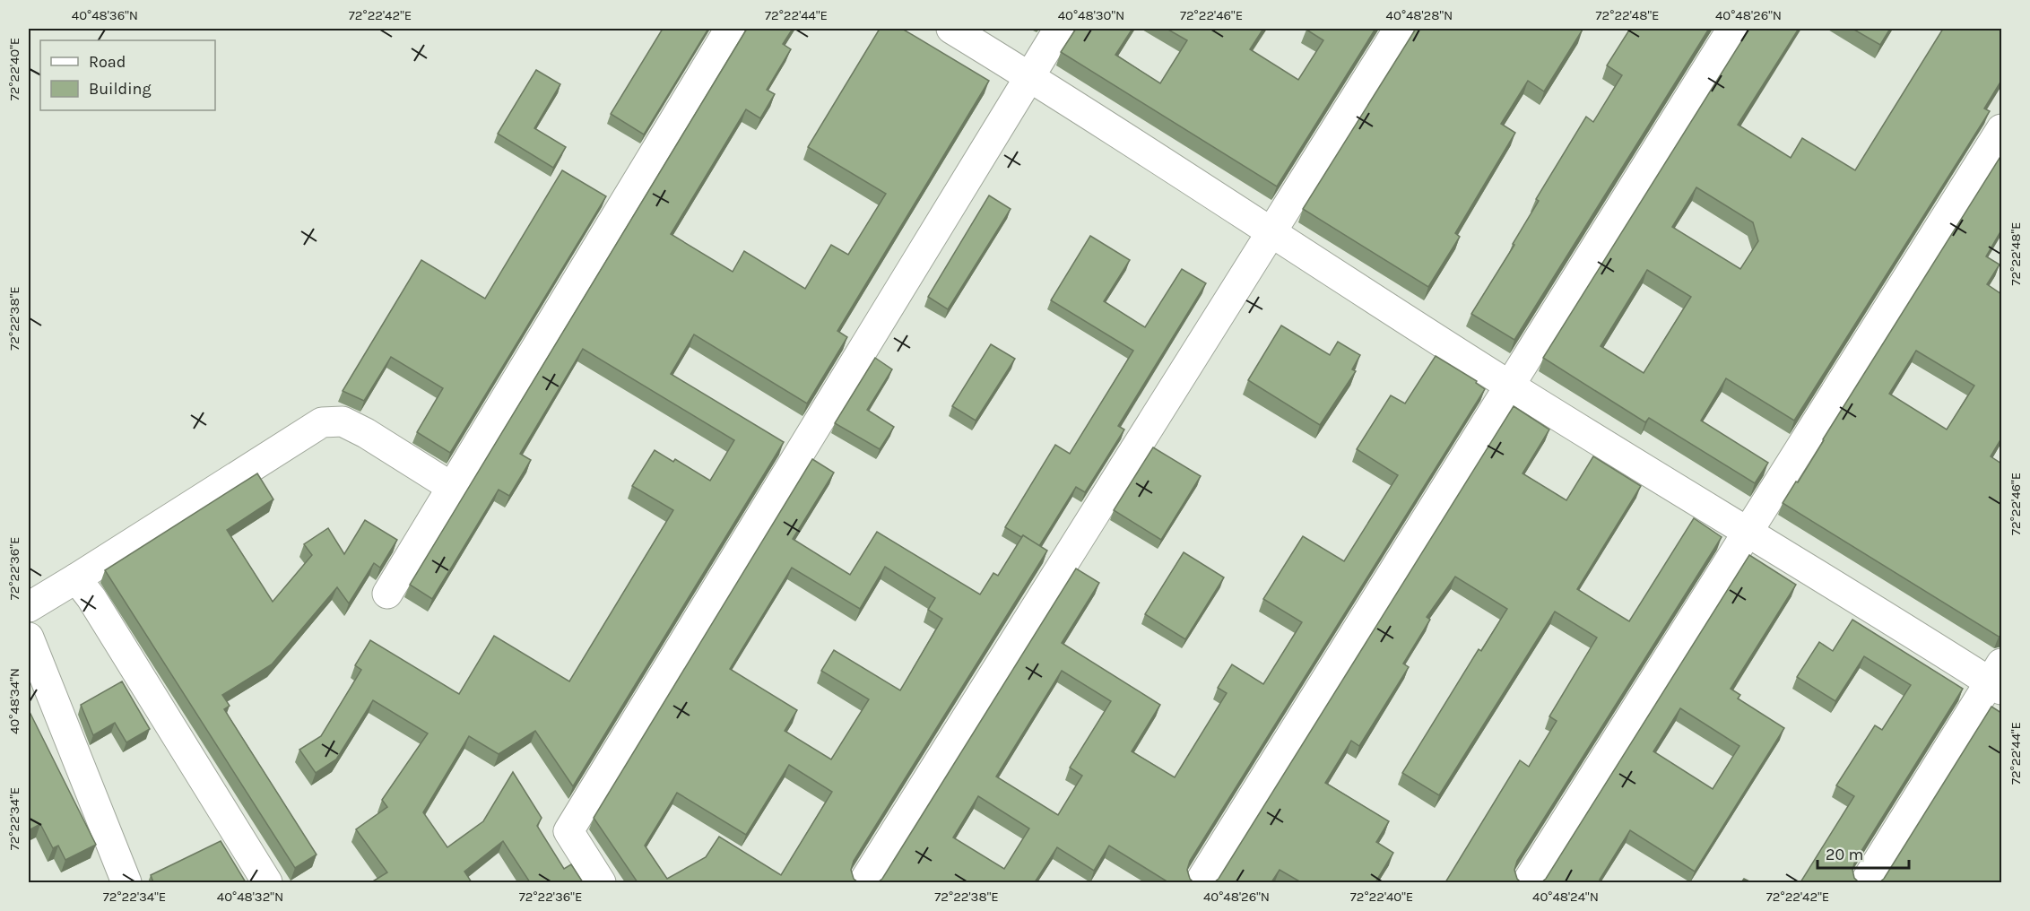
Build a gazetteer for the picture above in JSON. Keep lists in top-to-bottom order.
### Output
{
  "legend": ["Road", "Building"],
  "scale_bar": "20 m",
  "coordinates": [
    "40°48'36\"N",
    "72°22'42\"E",
    "72°22'44\"E",
    "40°48'30\"N",
    "72°22'46\"E",
    "40°48'28\"N",
    "72°22'48\"E",
    "40°48'26\"N",
    "72°22'40\"E",
    "72°22'38\"E",
    "72°22'36\"E",
    "40°48'34\"N",
    "72°22'34\"E",
    "40°48'32\"N",
    "40°48'24\"N"
  ]
}
